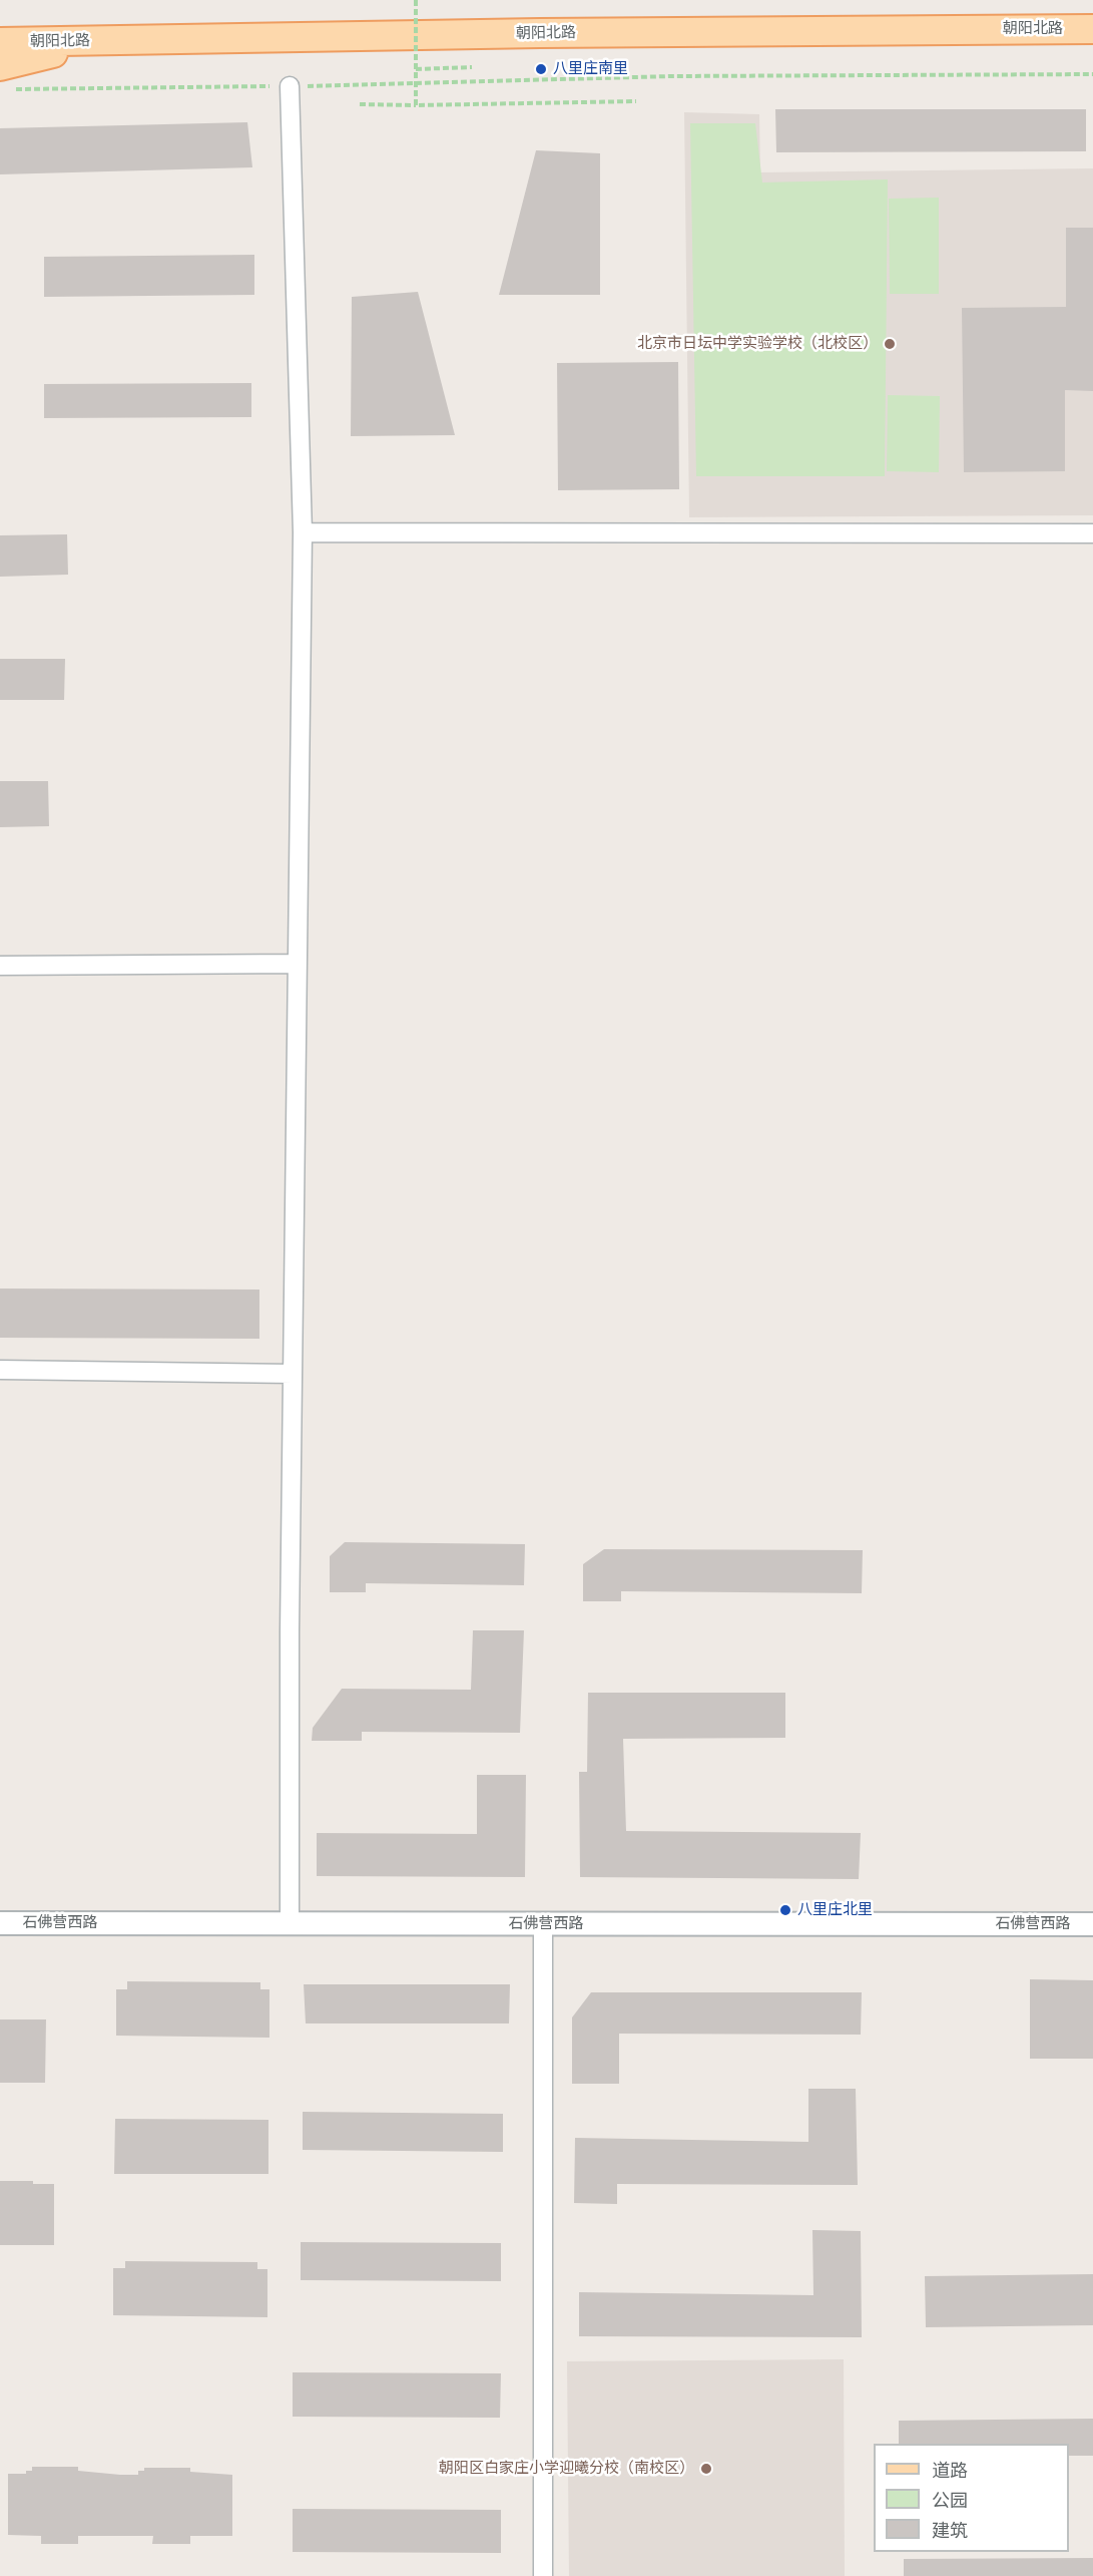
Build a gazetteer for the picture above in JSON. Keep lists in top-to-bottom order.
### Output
{
  "streets": {
    "main road": ["朝阳北路"],
    "street": ["石佛营西路"]
  },
  "places": [
    "八里庄南里",
    "北京市日坛中学实验学校（北校区）",
    "八里庄北里",
    "朝阳区白家庄小学迎曦分校（南校区）"
  ],
  "legend": ["道路", "公园", "建筑"]
}
